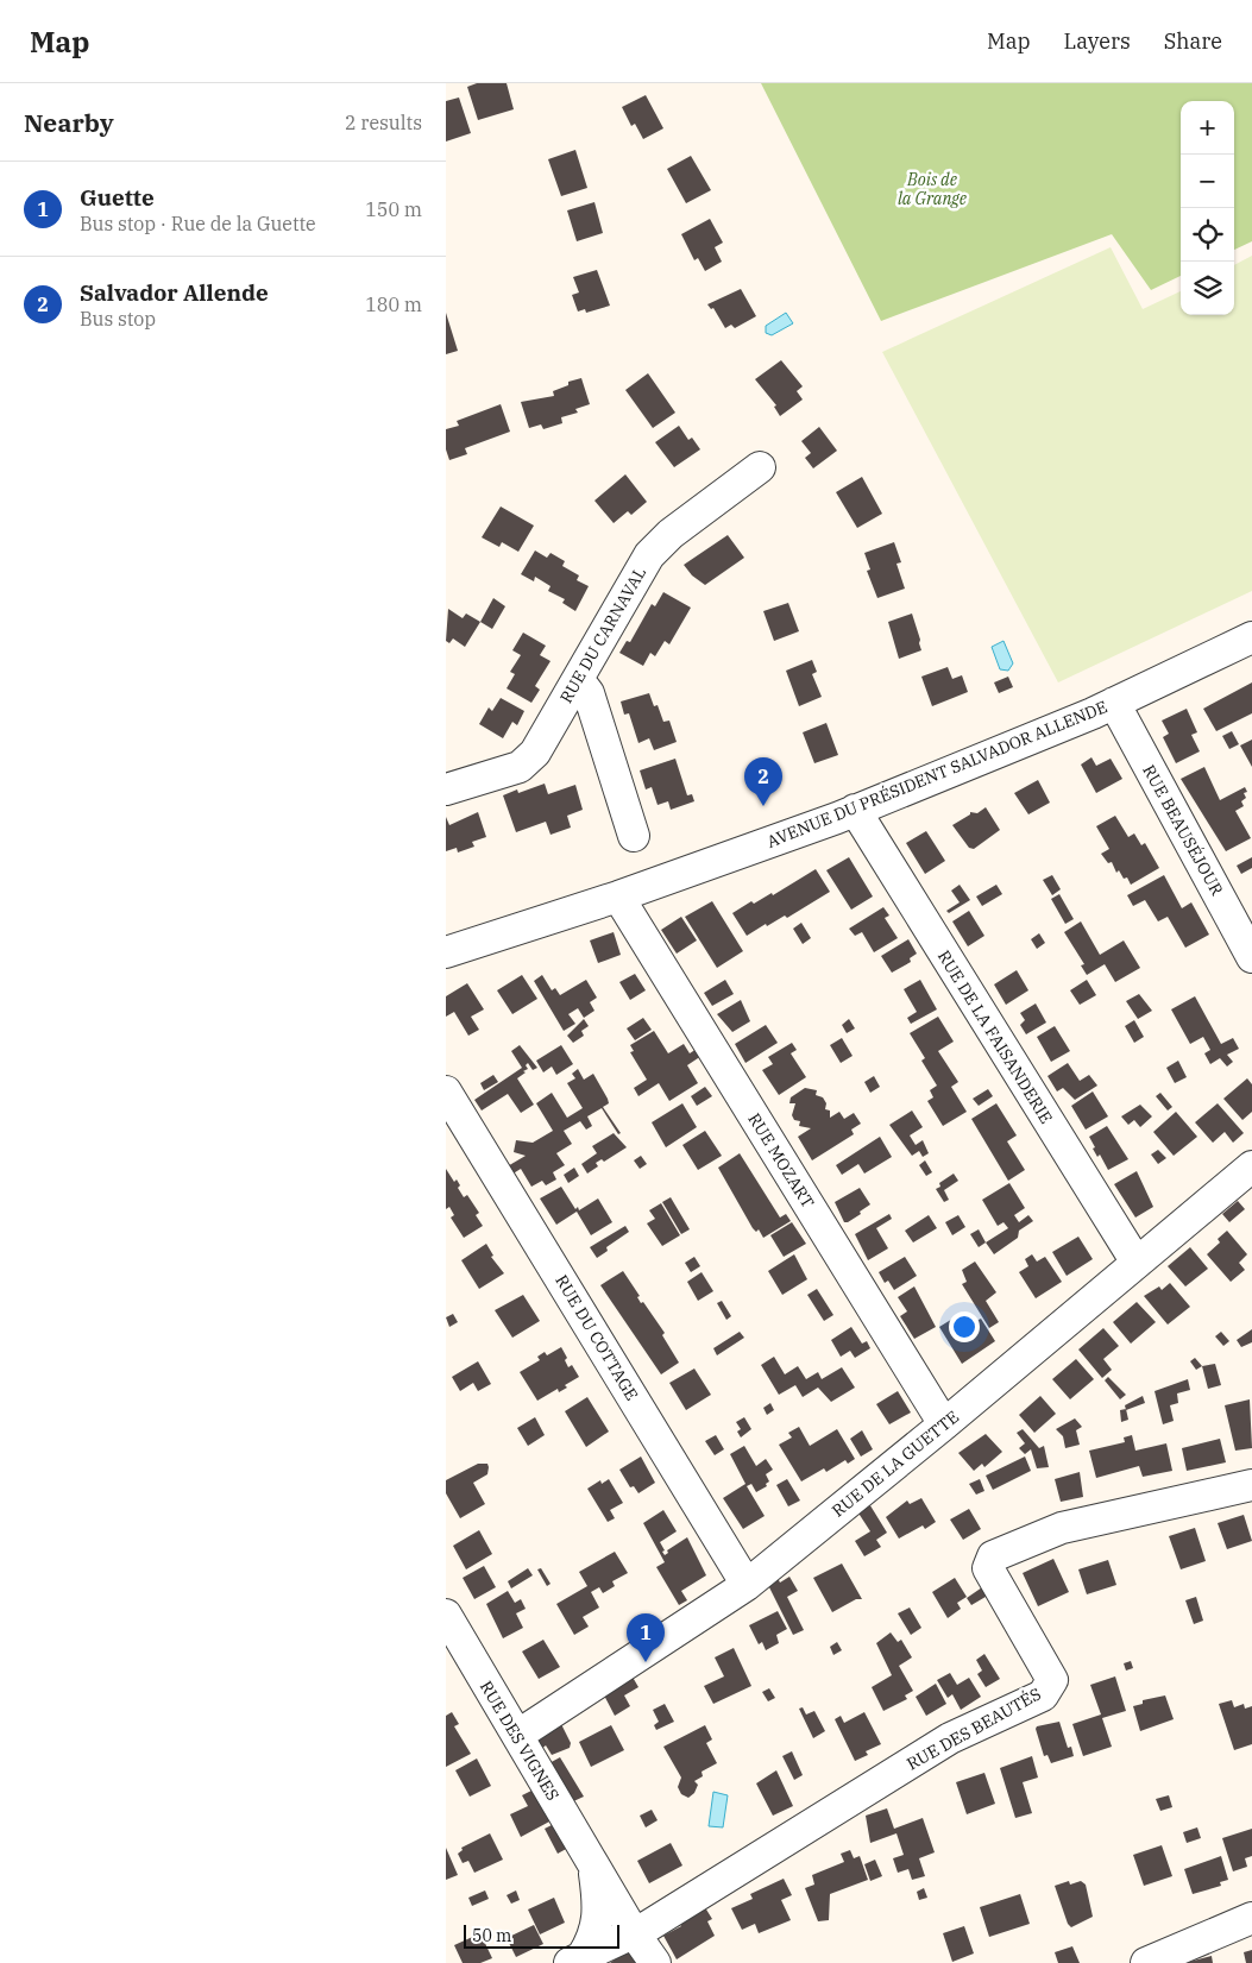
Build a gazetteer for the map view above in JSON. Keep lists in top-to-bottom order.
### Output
{
  "streets": {
    "street": [
      "RUE DU CARNAVAL",
      "AVENUE DU PRÉSIDENT SALVADOR ALLENDE",
      "RUE BEAUSÉJOUR",
      "RUE DE LA FAISANDERIE",
      "RUE MOZART",
      "RUE DU COTTAGE",
      "RUE DE LA GUETTE",
      "RUE DES BEAUTÉS",
      "RUE DES VIGNES"
    ]
  },
  "crossings": [
    ["AVENUE DU PRÉSIDENT SALVADOR ALLENDE", "RUE BEAUSÉJOUR"],
    ["AVENUE DU PRÉSIDENT SALVADOR ALLENDE", "RUE DE LA FAISANDERIE"],
    ["AVENUE DU PRÉSIDENT SALVADOR ALLENDE", "RUE MOZART"],
    ["RUE DE LA FAISANDERIE", "RUE DE LA GUETTE"],
    ["RUE MOZART", "RUE DE LA GUETTE"],
    ["RUE DU COTTAGE", "RUE DE LA GUETTE"],
    ["RUE DE LA GUETTE", "RUE DES VIGNES"],
    ["RUE DES BEAUTÉS", "RUE DES VIGNES"]
  ],
  "parks": ["Bois de la Grange"],
  "scale_bar": "50 m",
  "page": {
    "header": "Map",
    "nav": ["Map", "Layers", "Share"],
    "heading": ["Nearby", "2 results"],
    "map_buttons": ["+", "−"],
    "list": [
      {
        "mark": "1",
        "name": "Guette",
        "note": "Bus stop · Rue de la Guette",
        "value": "150 m"
      },
      {
        "mark": "2",
        "name": "Salvador Allende",
        "note": "Bus stop",
        "value": "180 m"
      }
    ],
    "pins": ["2", "1"],
    "scale": "50 m"
  }
}
